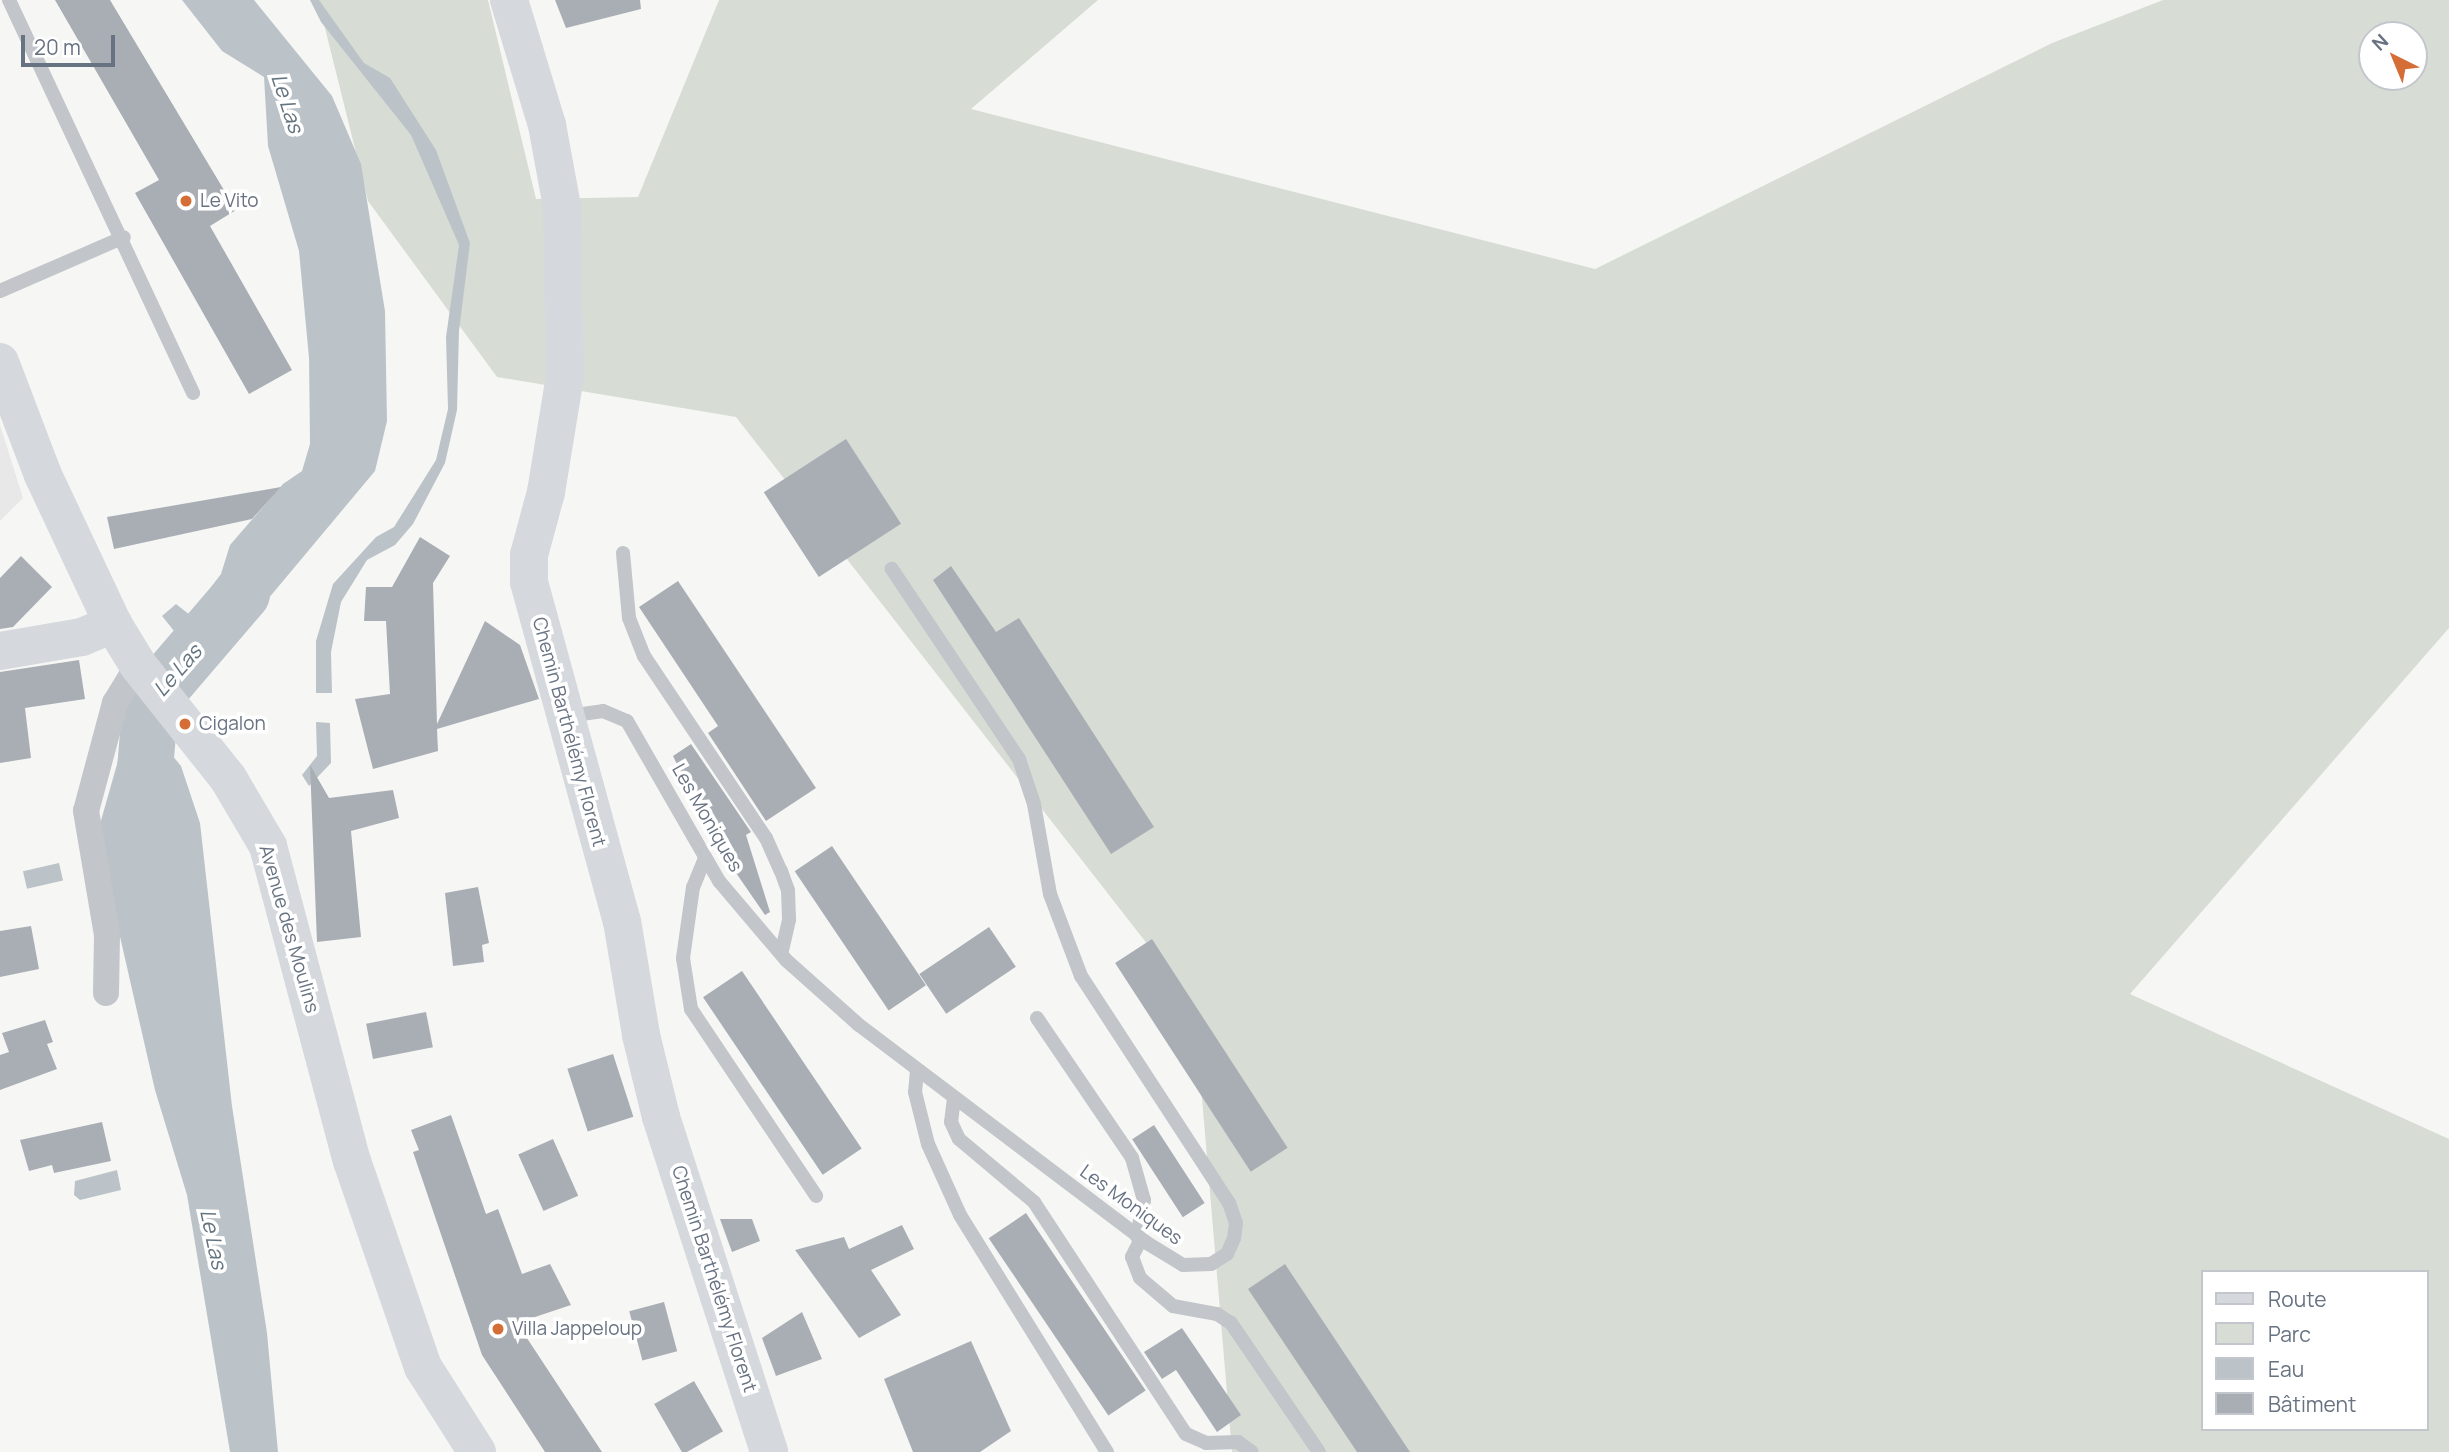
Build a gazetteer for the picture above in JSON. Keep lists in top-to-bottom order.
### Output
{
  "streets": {
    "street": ["Chemin Barthélémy Florent", "Avenue des Moulins"],
    "lane": ["Les Moniques"]
  },
  "crossings": [
    ["Chemin Barthélémy Florent", "Les Moniques"]
  ],
  "water": ["Le Las"],
  "places": ["Le Vito", "Cigalon", "Villa Jappeloup"],
  "legend": [
    "Route",
    "Parc",
    "Eau",
    "Bâtiment"
  ],
  "scale_bar": "20 m",
  "north": "top left"
}
